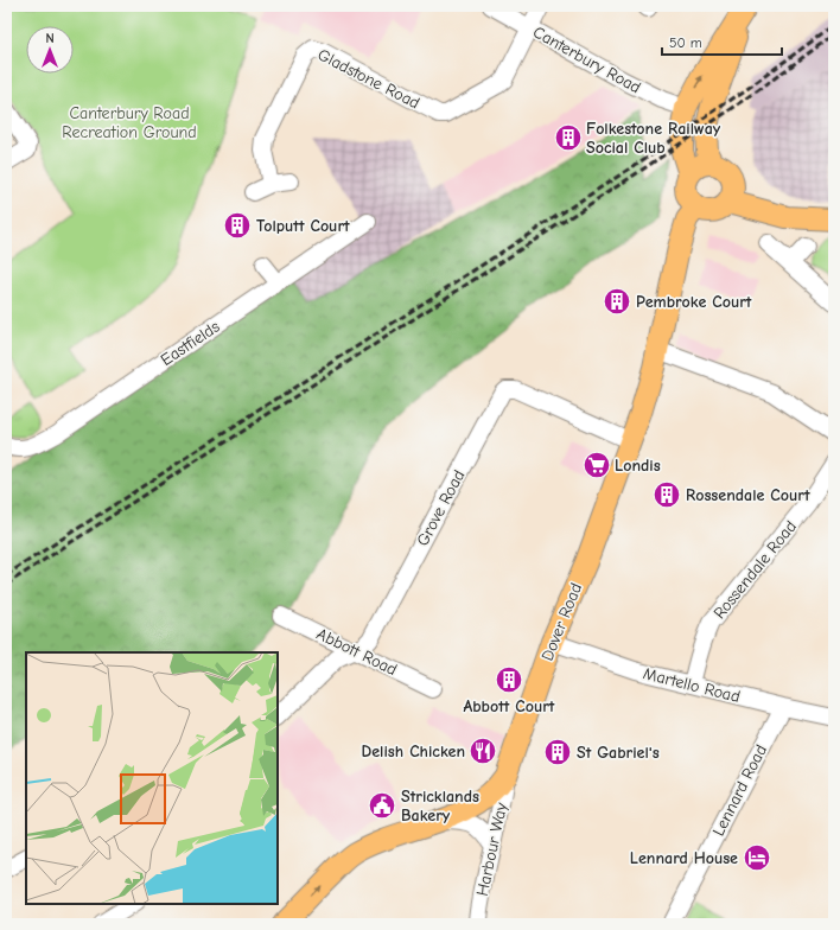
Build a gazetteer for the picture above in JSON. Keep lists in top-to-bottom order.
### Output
{
  "streets": {
    "main road": ["Dover Road"],
    "street": [
      "Canterbury Road",
      "Gladstone Road",
      "Eastfields",
      "Grove Road",
      "Rossendale Road",
      "Abbott Road",
      "Martello Road",
      "Lennard Road",
      "Harbour Way"
    ]
  },
  "crossings": [
    ["Canterbury Road", "Gladstone Road"],
    ["Grove Road", "Dover Road"],
    ["Grove Road", "Abbott Road"],
    ["Rossendale Road", "Martello Road"],
    ["Dover Road", "Martello Road"],
    ["Dover Road", "Harbour Way"],
    ["Martello Road", "Lennard Road"]
  ],
  "parks": ["Canterbury Road Recreation Ground"],
  "places": {
    "building": [
      "Folkestone Railway Social Club",
      "Tolputt Court",
      "Pembroke Court",
      "Rossendale Court",
      "Abbott Court",
      "St Gabriel's"
    ],
    "supermarket": ["Londis"],
    "restaurant": ["Delish Chicken"],
    "public building": ["Stricklands Bakery"],
    "hotel": ["Lennard House"]
  },
  "scale_bar": "50 m",
  "north": "top"
}
